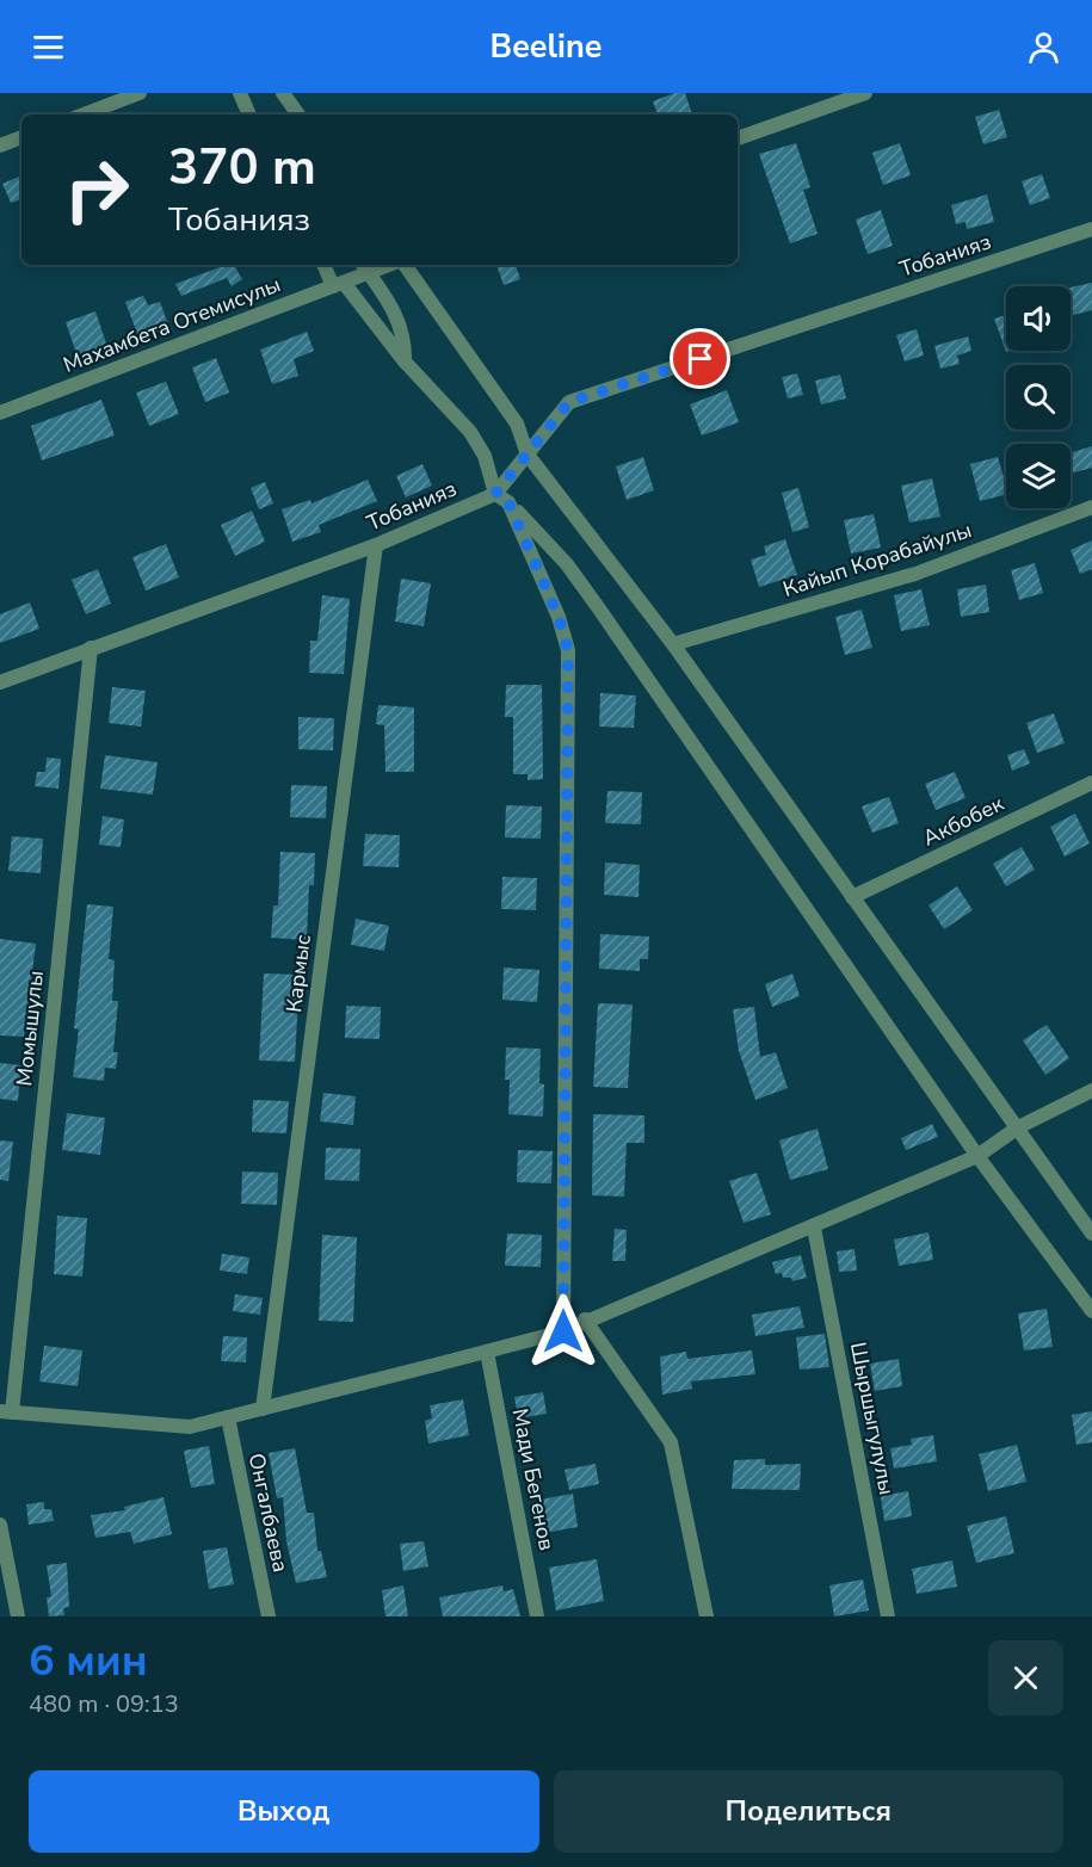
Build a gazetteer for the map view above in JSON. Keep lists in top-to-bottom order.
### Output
{
  "streets": {
    "street": [
      "Тобанияз",
      "Махамбета Отемисулы",
      "Кайып Корабайулы",
      "Акбобек",
      "Кармыс",
      "Момышулы",
      "Шыршыгулулы",
      "Мади Бегенов",
      "Онгалбаева"
    ]
  },
  "crossings": [
    ["Тобанияз", "Кармыс"],
    ["Тобанияз", "Момышулы"]
  ],
  "page": {
    "header": "Beeline",
    "turn": ["370 m", "Тобанияз"],
    "heading": ["6 мин", "480 m · 09:13"],
    "buttons": ["Выход", "Поделиться"]
  }
}
